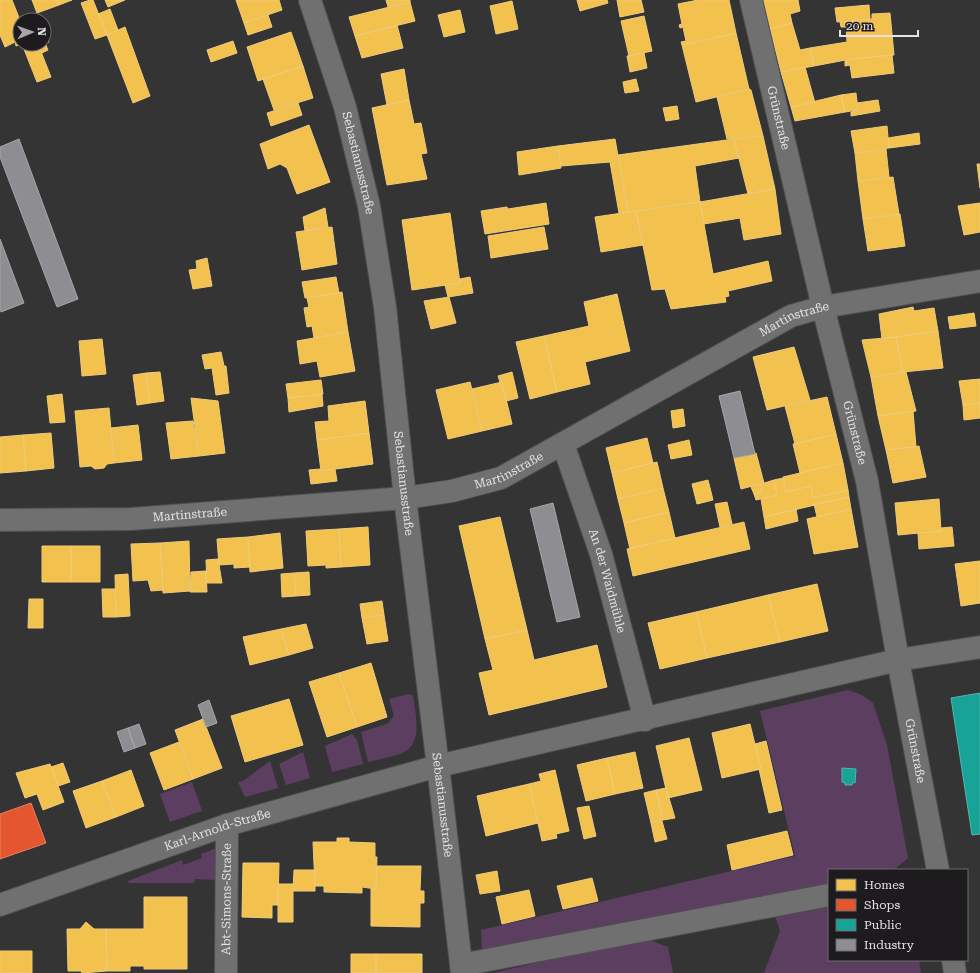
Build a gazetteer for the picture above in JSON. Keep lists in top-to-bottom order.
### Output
{
  "streets": {
    "street": [
      "Grünstraße",
      "Sebastianusstraße",
      "Martinstraße",
      "An der Waidmühle",
      "Karl-Arnold-Straße",
      "Abt-Simons-Straße"
    ]
  },
  "crossings": [
    ["Grünstraße", "Martinstraße"],
    ["Sebastianusstraße", "Martinstraße"],
    ["Sebastianusstraße", "Karl-Arnold-Straße"],
    ["Martinstraße", "An der Waidmühle"],
    ["Karl-Arnold-Straße", "Abt-Simons-Straße"]
  ],
  "legend": [
    "Homes",
    "Shops",
    "Public",
    "Industry"
  ],
  "scale_bar": "20 m",
  "north": "right"
}
